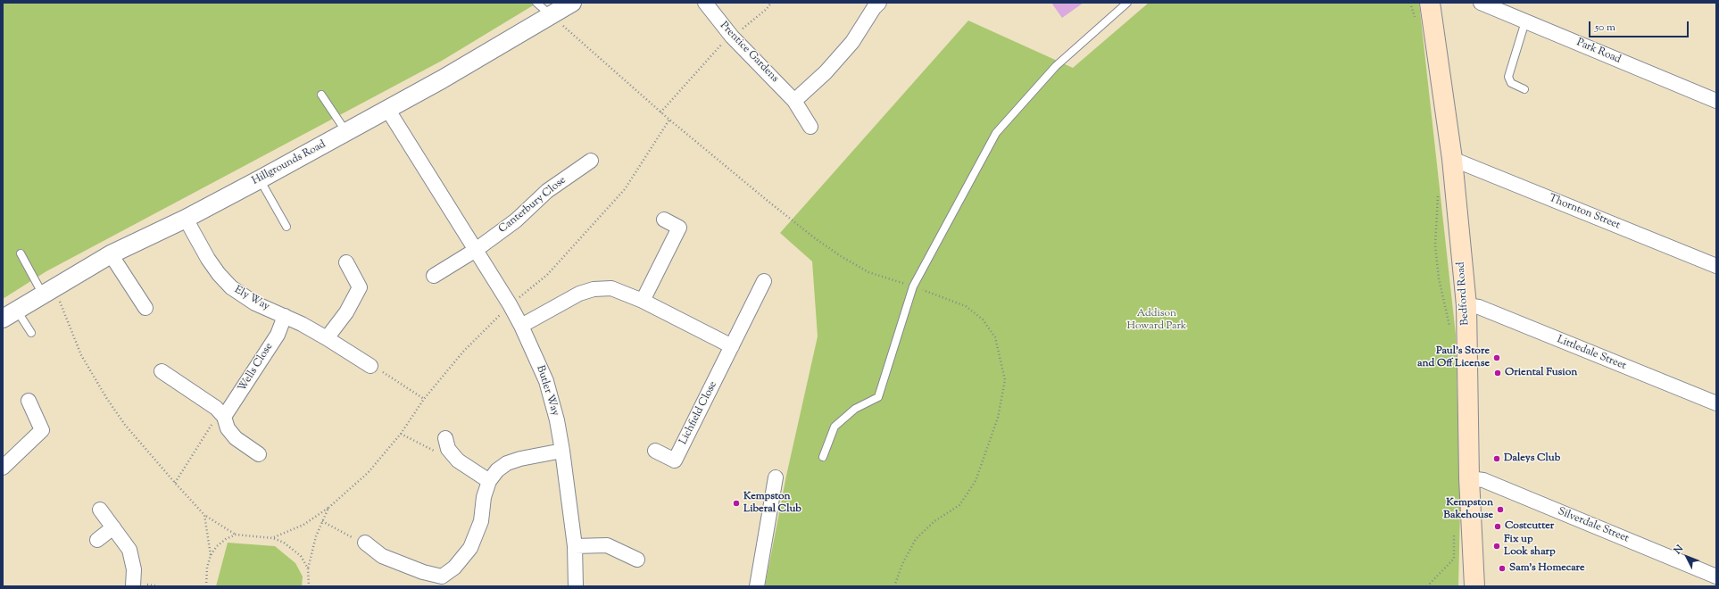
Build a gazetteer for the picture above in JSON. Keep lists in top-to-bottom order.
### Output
{
  "streets": {
    "main road": ["Bedford Road"],
    "street": [
      "Park Road",
      "Prentice Gardens",
      "Hillgrounds Road",
      "Canterbury Close",
      "Thornton Street",
      "Ely Way",
      "Littledale Street",
      "Wells Close",
      "Butler Way",
      "Lichfield Close",
      "Silverdale Street"
    ]
  },
  "crossings": [
    ["Hillgrounds Road", "Ely Way"],
    ["Hillgrounds Road", "Butler Way"],
    ["Canterbury Close", "Butler Way"],
    ["Thornton Street", "Bedford Road"],
    ["Bedford Road", "Littledale Street"],
    ["Bedford Road", "Silverdale Street"],
    ["Ely Way", "Wells Close"]
  ],
  "parks": ["Addison Howard Park"],
  "places": [
    "Paul's Store and Off License",
    "Oriental Fusion",
    "Daleys Club",
    "Kempston Liberal Club",
    "Kempston Bakehouse",
    "Costcutter",
    "Fix up Look sharp",
    "Sam's Homecare"
  ],
  "scale_bar": "50 m",
  "north": "top left"
}
